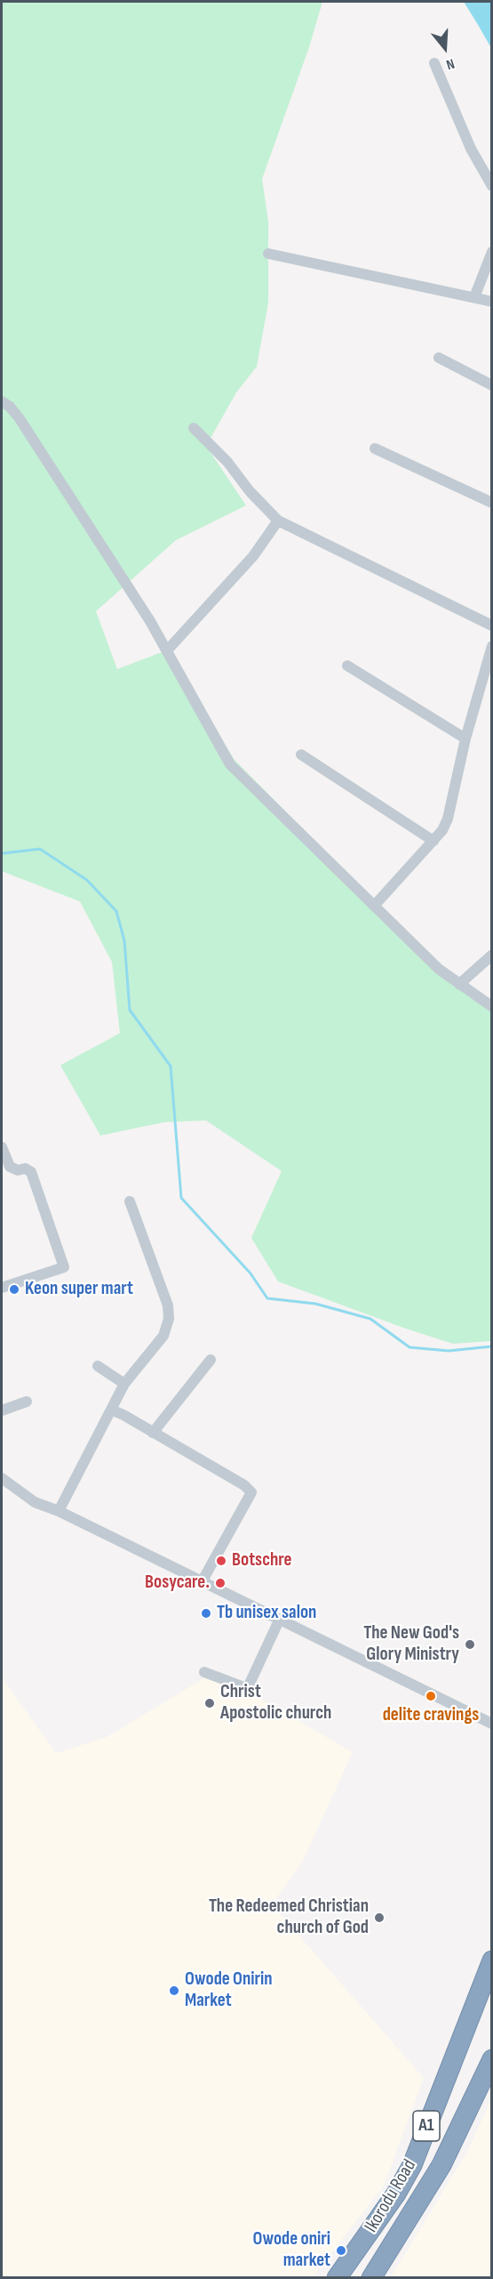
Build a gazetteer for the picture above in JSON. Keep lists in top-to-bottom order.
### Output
{
  "streets": {
    "highway": ["A1", "Ikorodu Road"]
  },
  "places": [
    "Keon super mart",
    "Botschre",
    "Bosycare.",
    "Tb unisex salon",
    "The New God's Glory Ministry",
    "delite cravings",
    "Christ Apostolic church",
    "The Redeemed Christian church of God",
    "Owode Onirin Market",
    "Owode oniri market"
  ],
  "north": "bottom"
}
